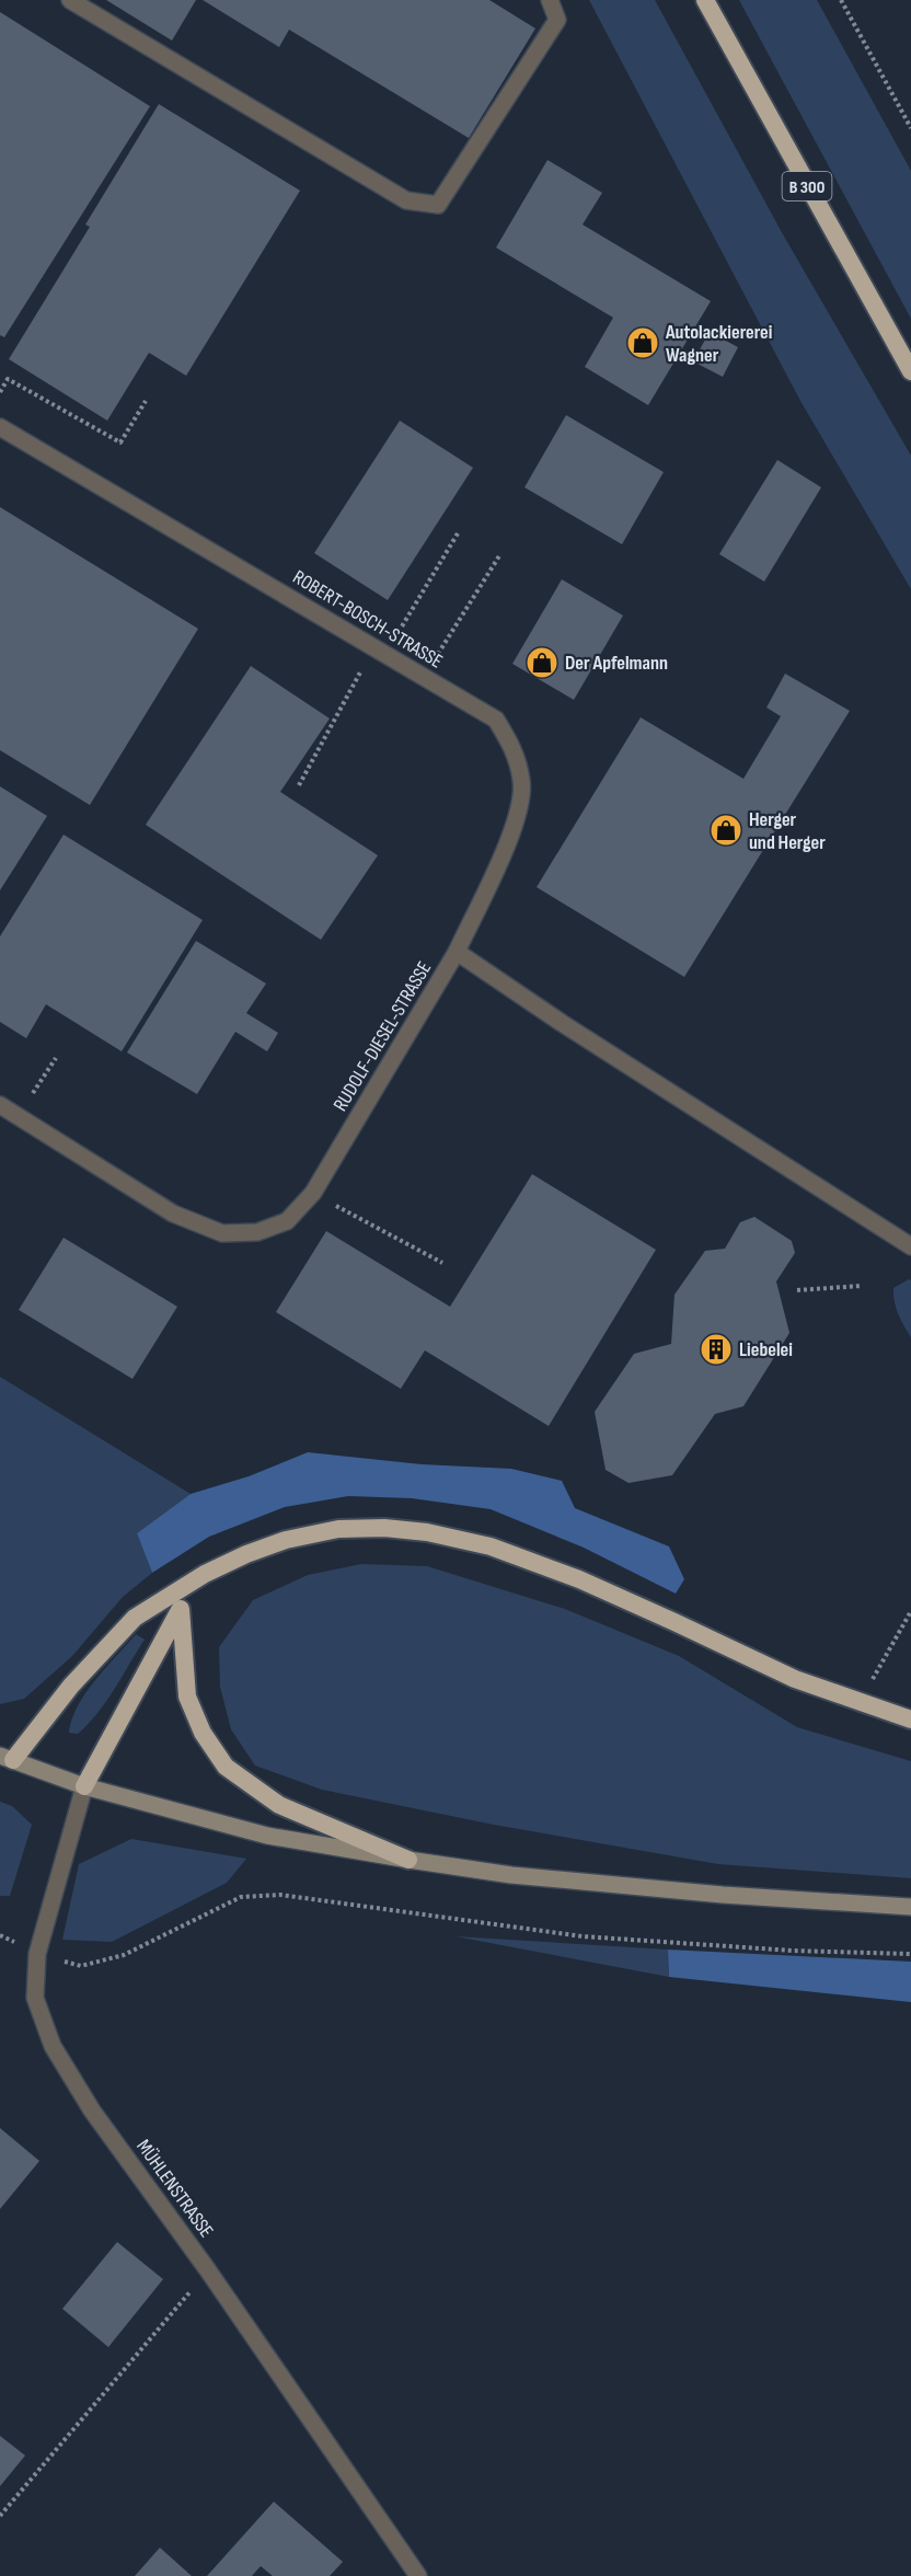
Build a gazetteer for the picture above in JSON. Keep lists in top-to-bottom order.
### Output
{
  "streets": {
    "highway": ["B 300"],
    "street": ["ROBERT-BOSCH-STRASSE", "RUDOLF-DIESEL-STRASSE", "MÜHLENSTRASSE"]
  },
  "crossings": [
    ["ROBERT-BOSCH-STRASSE", "RUDOLF-DIESEL-STRASSE"]
  ],
  "places": {
    "shop": ["Autolackiererei Wagner", "Der Apfelmann", "Herger und Herger"],
    "building": ["Liebelei"]
  }
}
